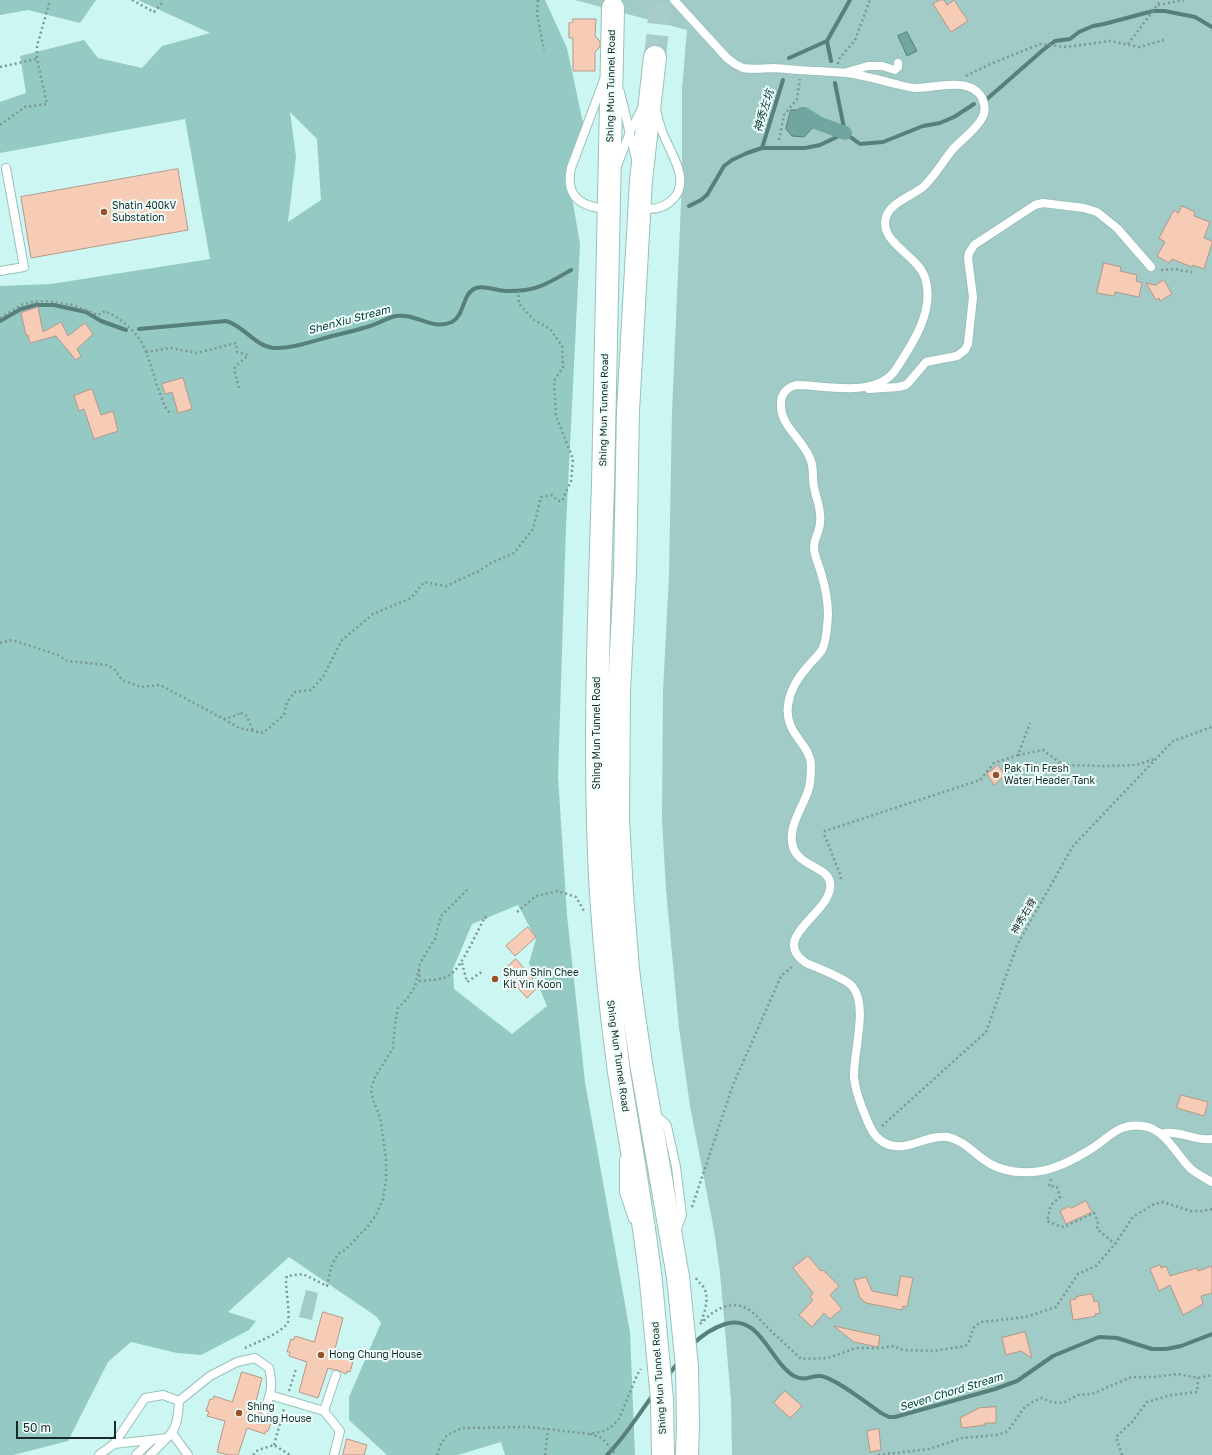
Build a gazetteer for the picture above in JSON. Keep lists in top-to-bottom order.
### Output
{
  "streets": {
    "highway": ["Shing Mun Tunnel Road"],
    "path": ["神秀右脊"]
  },
  "water": ["神秀左坑", "ShenXiu Stream", "Seven Chord Stream"],
  "places": [
    "Shatin 400kV Substation",
    "Pak Tin Fresh Water Header Tank",
    "Shun Shin Chee Kit Yin Koon",
    "Hong Chung House",
    "Shing Chung House"
  ],
  "scale_bar": "50 m"
}
